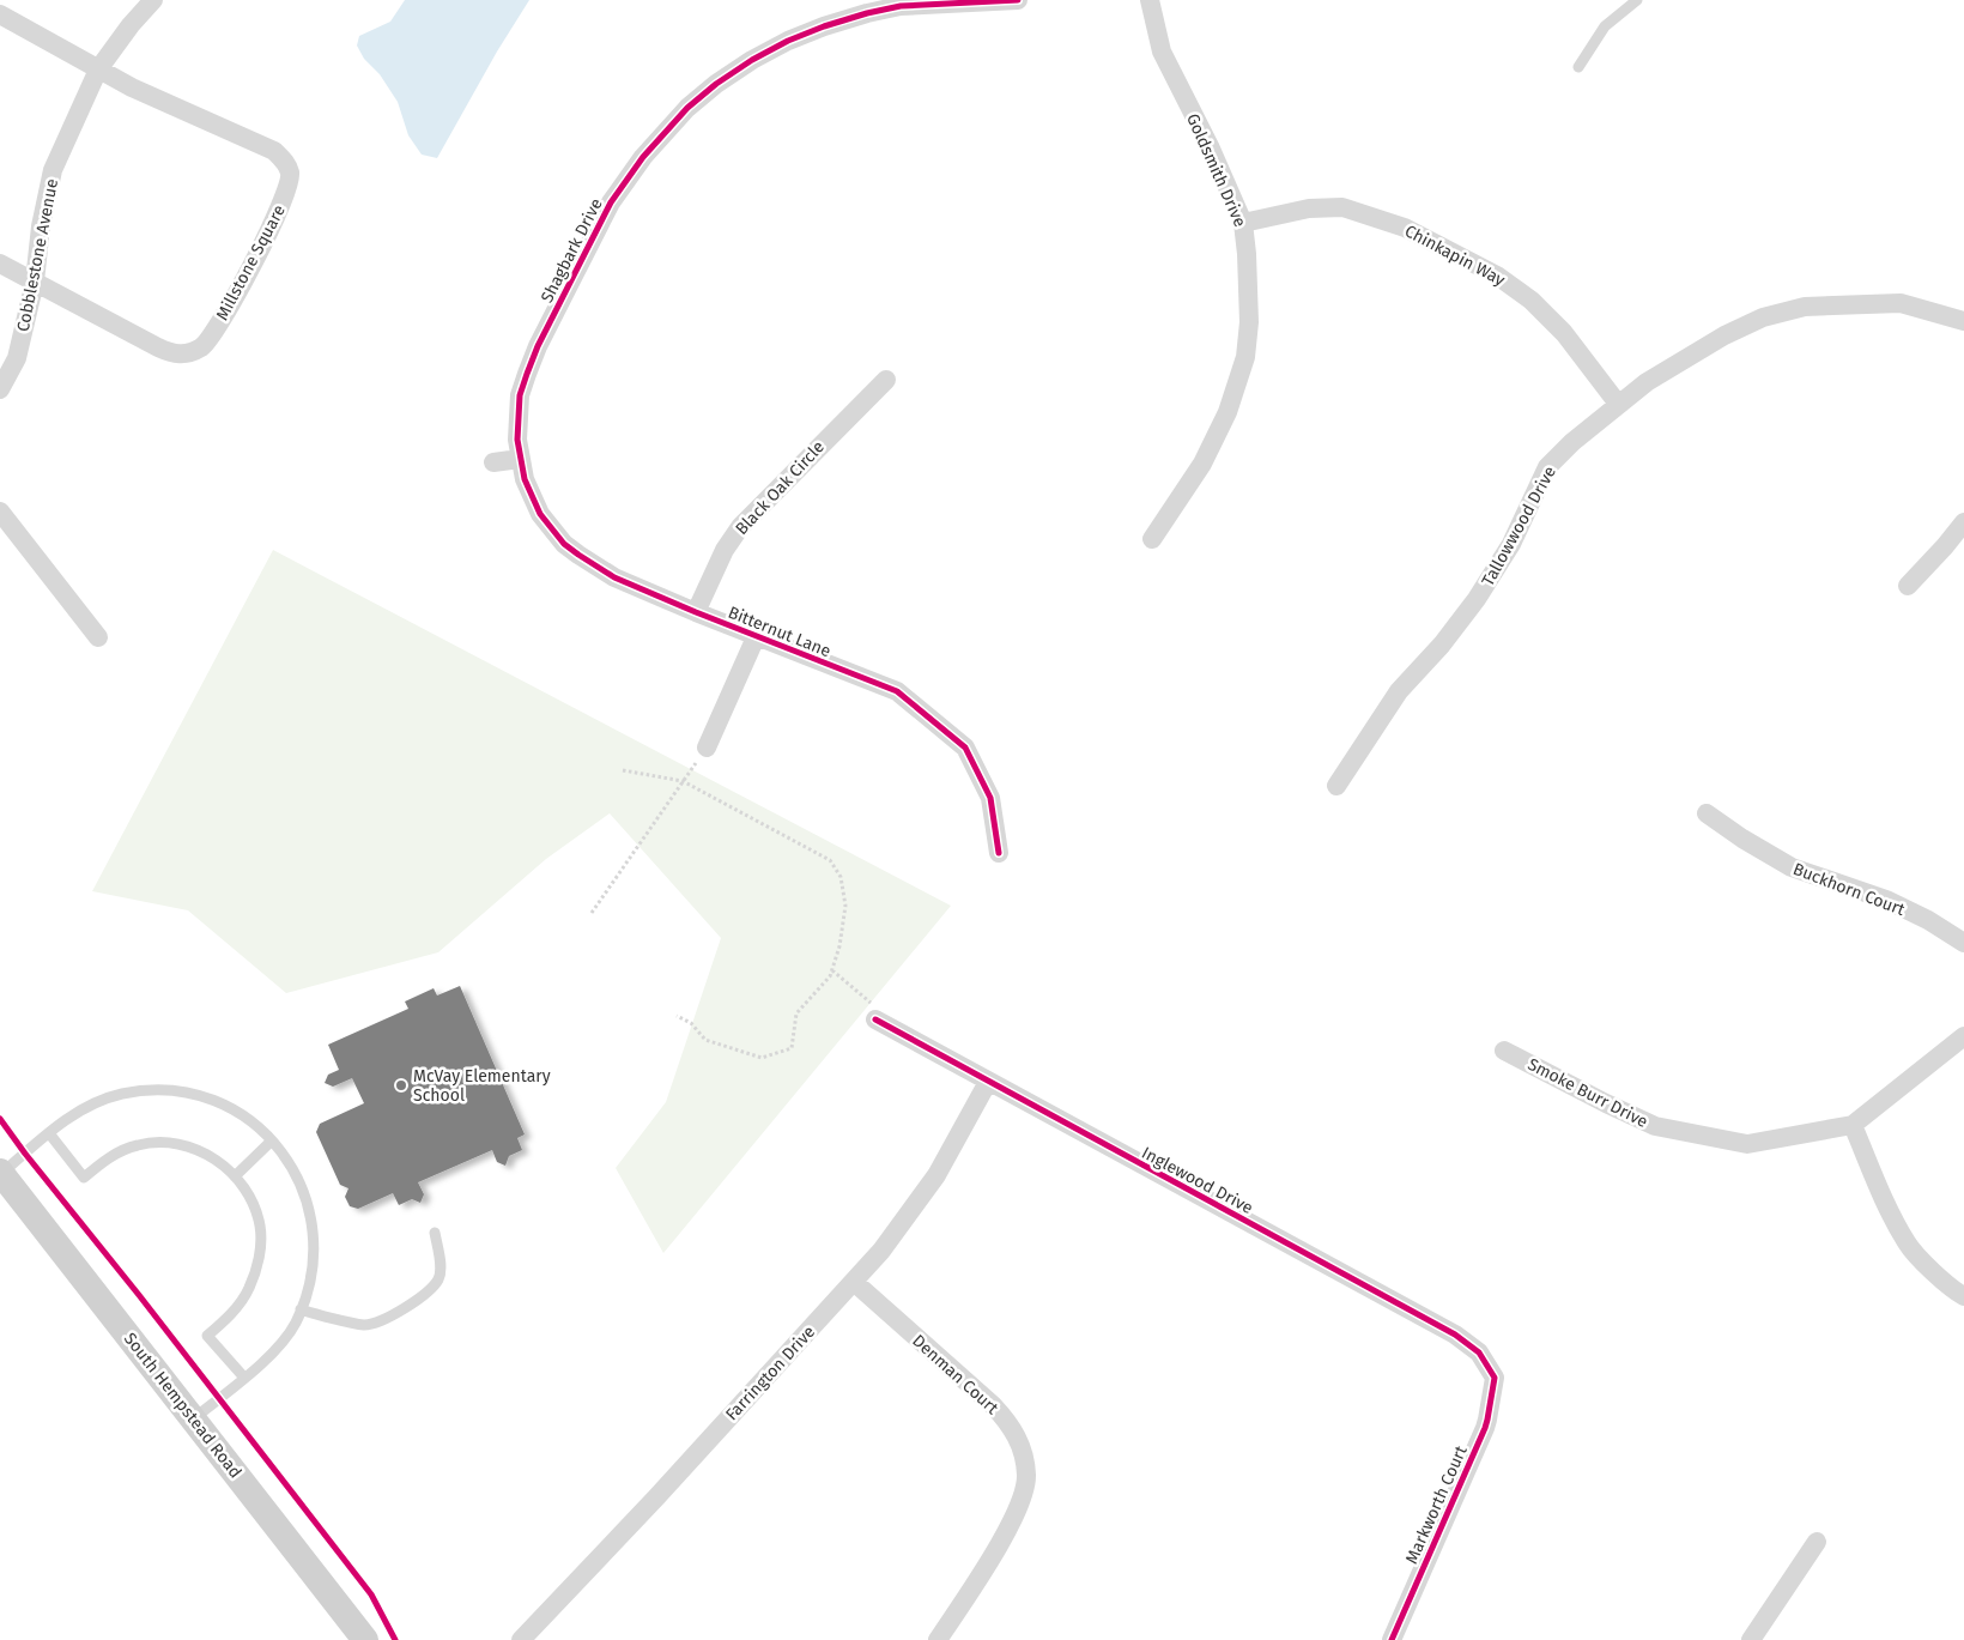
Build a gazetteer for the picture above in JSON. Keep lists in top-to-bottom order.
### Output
{
  "streets": {
    "street": [
      "Goldsmith Drive",
      "Shagbark Drive",
      "Cobblestone Avenue",
      "Chinkapin Way",
      "Millstone Square",
      "Black Oak Circle",
      "Tallowwood Drive",
      "Bitternut Lane",
      "Buckhorn Court",
      "Smoke Burr Drive",
      "Inglewood Drive",
      "Farrington Drive",
      "Denman Court",
      "South Hempstead Road",
      "Markworth Court"
    ]
  },
  "crossings": [
    ["Goldsmith Drive", "Chinkapin Way"],
    ["Shagbark Drive", "Bitternut Lane"],
    ["Cobblestone Avenue", "Millstone Square"],
    ["Chinkapin Way", "Tallowwood Drive"],
    ["Black Oak Circle", "Bitternut Lane"],
    ["Inglewood Drive", "Farrington Drive"],
    ["Inglewood Drive", "Markworth Court"],
    ["Farrington Drive", "Denman Court"]
  ],
  "places": ["McVay Elementary School"]
}
